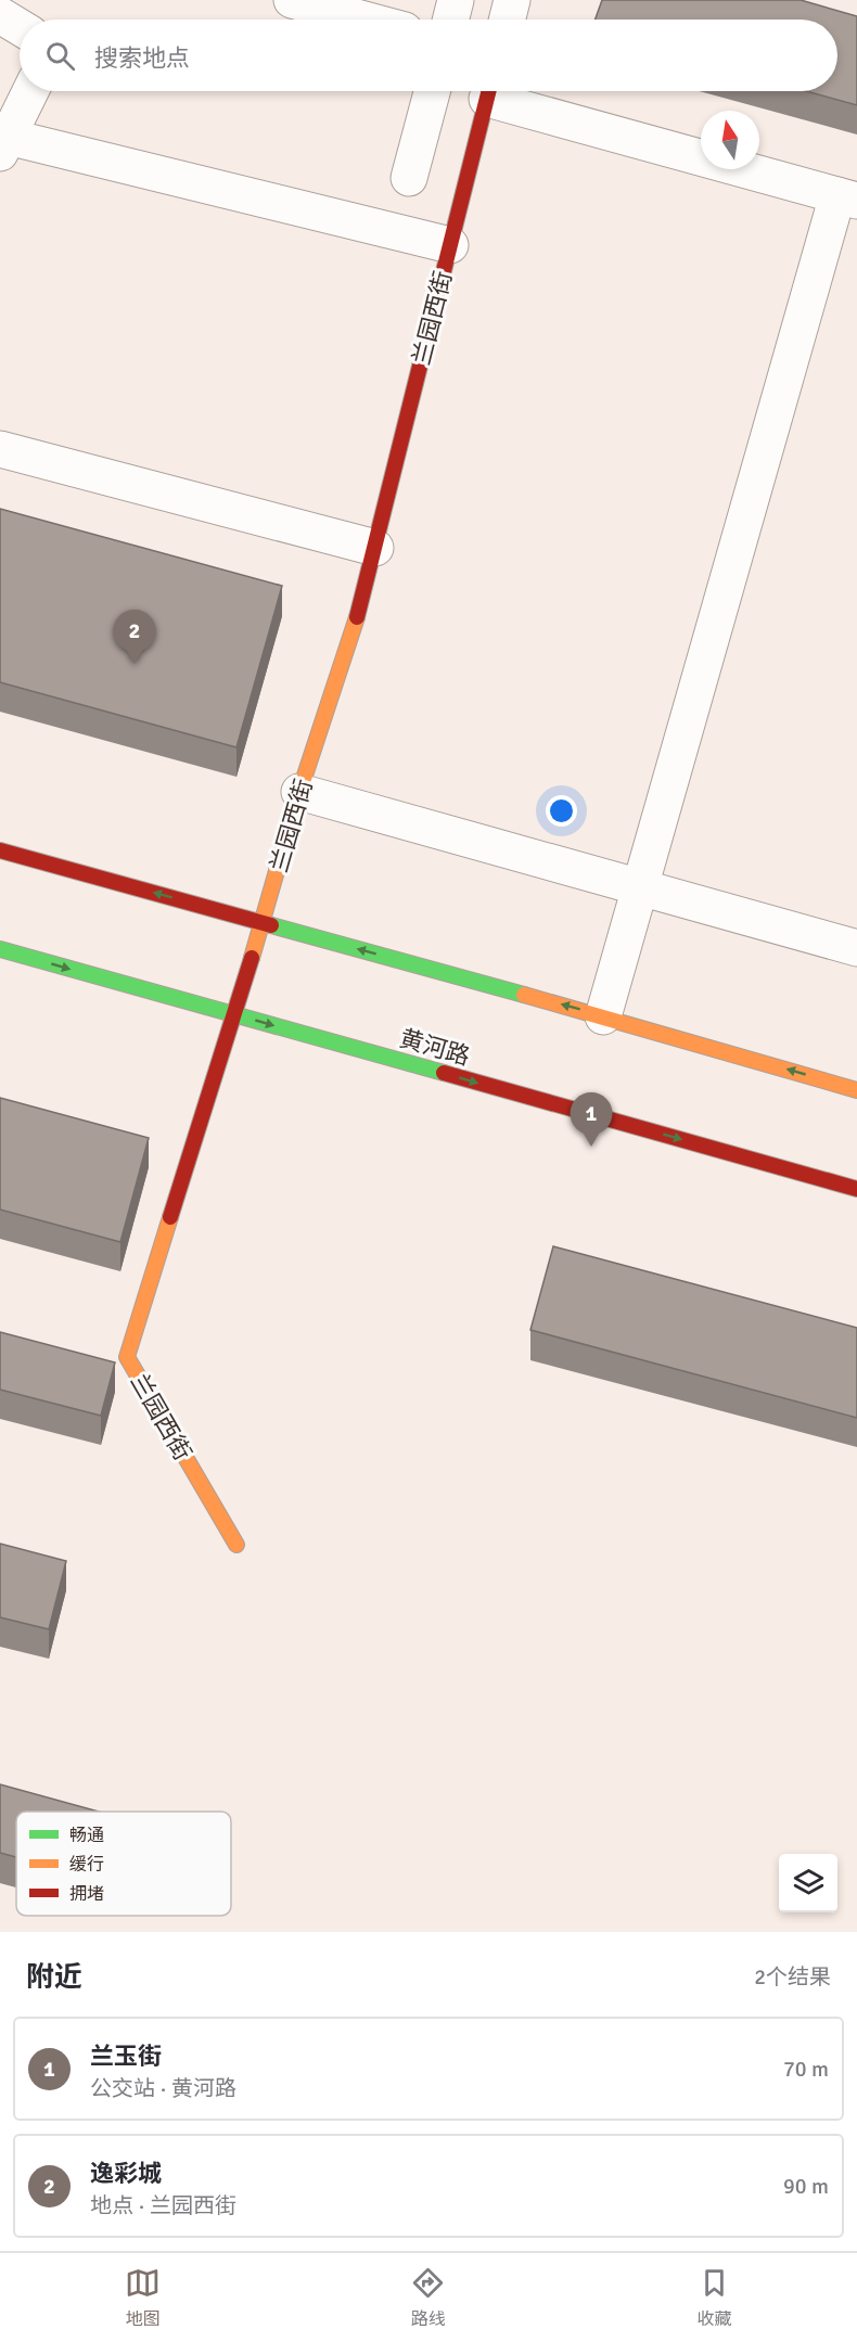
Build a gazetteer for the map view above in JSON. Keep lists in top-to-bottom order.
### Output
{
  "streets": {
    "main road": ["兰园西街", "黄河路"]
  },
  "crossings": [
    ["兰园西街", "黄河路"]
  ],
  "legend": ["畅通", "缓行", "拥堵"],
  "north": "top",
  "page": {
    "search": "搜索地点",
    "pins": ["2", "1"],
    "heading": ["附近", "2个结果"],
    "list": [
      {
        "mark": "1",
        "name": "兰玉街",
        "note": "公交站 · 黄河路",
        "value": "70 m"
      },
      {
        "mark": "2",
        "name": "逸彩城",
        "note": "地点 · 兰园西街",
        "value": "90 m"
      }
    ],
    "nav": ["地图", "路线", "收藏"]
  }
}
